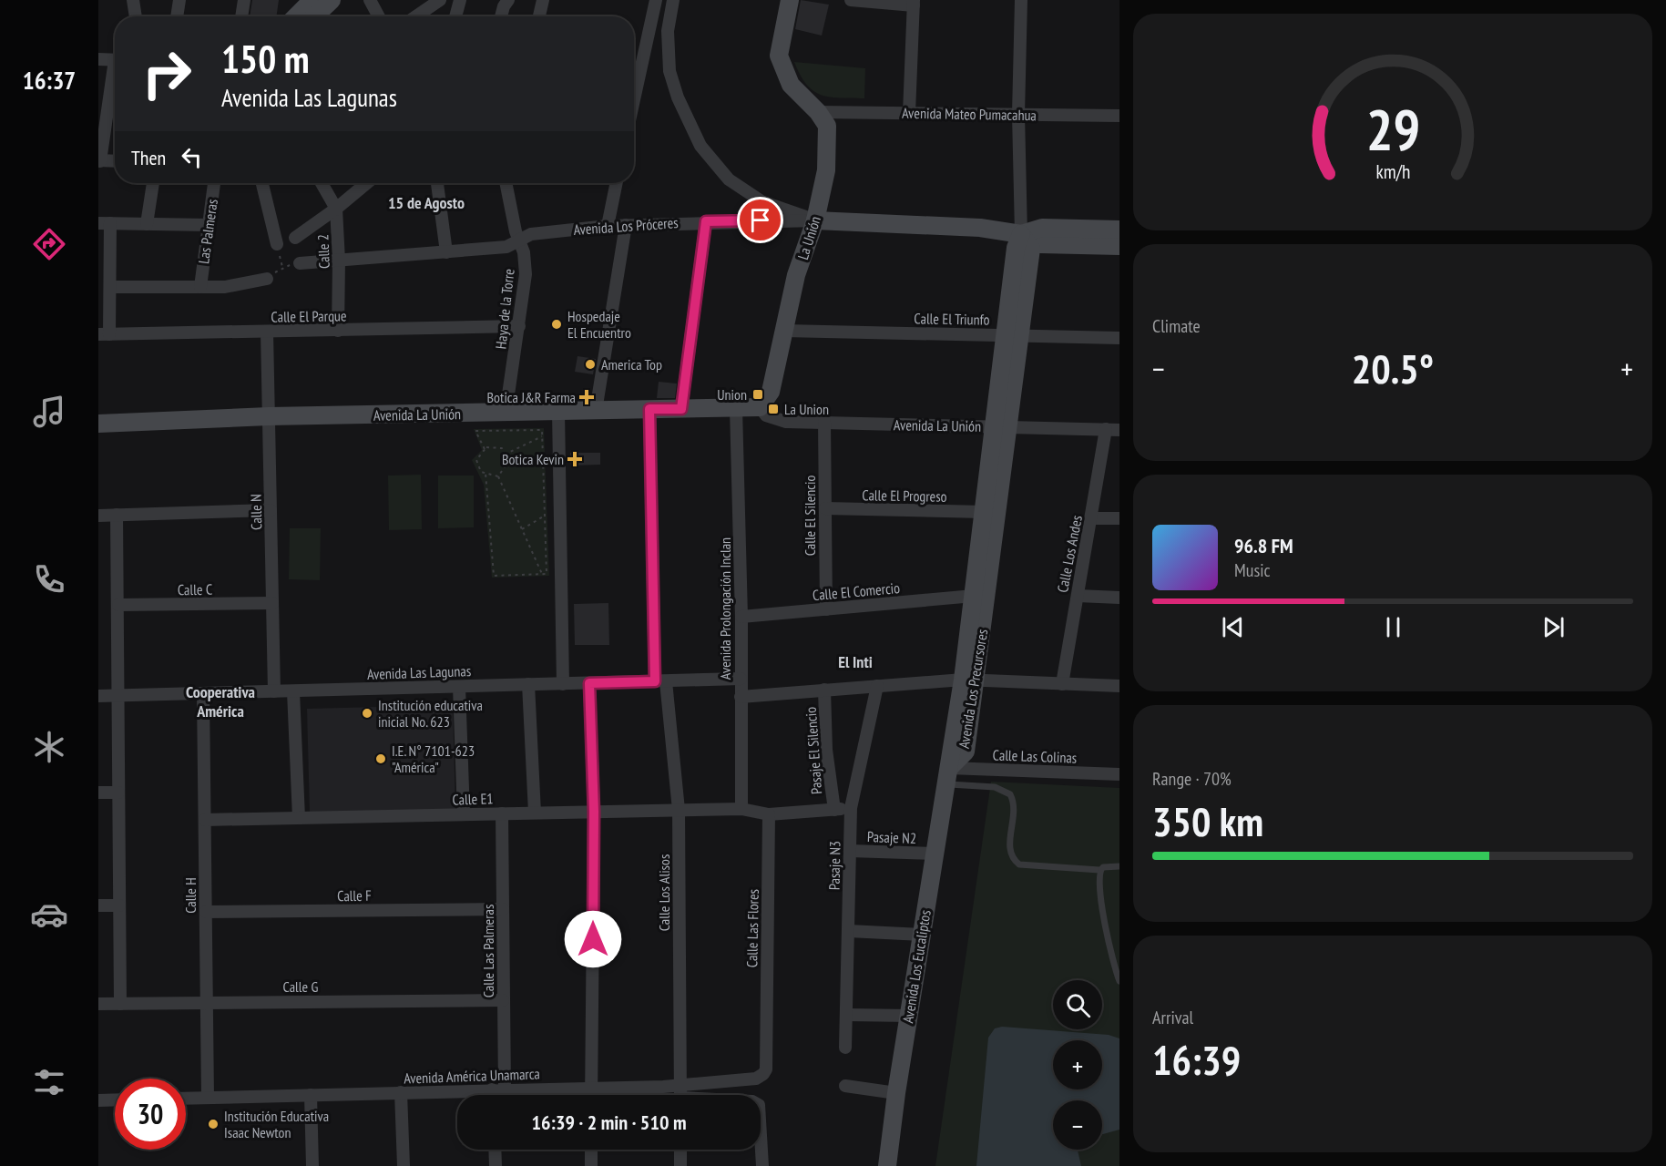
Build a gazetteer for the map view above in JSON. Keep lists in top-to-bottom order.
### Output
{
  "streets": {
    "street": [
      "Avenida Mateo Pumacahua",
      "Avenida Los Próceres",
      "Las Palmeras",
      "La Unión",
      "Calle 2",
      "Haya de la Torre",
      "Calle El Parque",
      "Calle El Triunfo",
      "Avenida La Unión",
      "Calle El Progreso",
      "Calle N",
      "Calle El Silencio",
      "Calle Los Andes",
      "Calle C",
      "Calle El Comercio",
      "Avenida Prolongación Inclan",
      "Avenida Las Lagunas",
      "Avenida Los Precursores",
      "Pasaje El Silencio",
      "Calle Las Colinas",
      "Calle E1",
      "Pasaje N2",
      "Pasaje N3",
      "Calle Los Alisos",
      "Calle H",
      "Calle F",
      "Calle Las Flores",
      "Calle Las Palmeras",
      "Avenida Los Eucaliptos",
      "Calle G",
      "Avenida América Unamarca"
    ]
  },
  "crossings": [
    ["Avenida Mateo Pumacahua", "La Unión"],
    ["Avenida Mateo Pumacahua", "Avenida Los Precursores"],
    ["Avenida Los Próceres", "La Unión"],
    ["Avenida Los Próceres", "Calle 2"],
    ["Avenida Los Próceres", "Haya de la Torre"],
    ["Avenida Los Próceres", "Avenida Los Precursores"],
    ["La Unión", "Calle El Triunfo"],
    ["La Unión", "Avenida La Unión"],
    ["Calle 2", "Calle El Parque"],
    ["Haya de la Torre", "Calle El Parque"],
    ["Haya de la Torre", "Avenida La Unión"],
    ["Calle El Parque", "Calle N"],
    ["Calle El Triunfo", "Avenida Los Precursores"],
    ["Avenida La Unión", "Calle N"],
    ["Avenida La Unión", "Calle El Silencio"],
    ["Avenida La Unión", "Calle Los Andes"],
    ["Avenida La Unión", "Avenida Prolongación Inclan"],
    ["Avenida La Unión", "Avenida Los Precursores"],
    ["Avenida La Unión", "Calle Los Alisos"],
    ["Calle El Progreso", "Calle El Silencio"],
    ["Calle El Progreso", "Avenida Los Precursores"],
    ["Calle N", "Calle C"],
    ["Calle N", "Avenida Las Lagunas"],
    ["Calle El Silencio", "Calle El Comercio"],
    ["Calle El Comercio", "Avenida Prolongación Inclan"],
    ["Calle El Comercio", "Avenida Los Precursores"],
    ["Avenida Prolongación Inclan", "Avenida Las Lagunas"],
    ["Avenida Prolongación Inclan", "Calle E1"],
    ["Avenida Las Lagunas", "Calle Los Alisos"],
    ["Avenida Las Lagunas", "Calle H"],
    ["Avenida Los Precursores", "Calle Las Colinas"],
    ["Avenida Los Precursores", "Avenida Los Eucaliptos"],
    ["Calle Las Colinas", "Avenida Los Eucaliptos"],
    ["Calle E1", "Calle Los Alisos"],
    ["Calle E1", "Calle H"],
    ["Calle E1", "Calle Las Palmeras"],
    ["Pasaje N2", "Pasaje N3"],
    ["Pasaje N2", "Avenida Los Eucaliptos"],
    ["Calle H", "Calle F"],
    ["Calle H", "Calle G"],
    ["Calle H", "Avenida América Unamarca"],
    ["Calle F", "Calle Las Palmeras"],
    ["Calle Las Flores", "Avenida América Unamarca"],
    ["Calle Las Palmeras", "Calle G"],
    ["Calle Las Palmeras", "Avenida América Unamarca"]
  ],
  "districts": ["15 de Agosto", "El Inti", "Cooperativa América"],
  "places": {
    "other": [
      "Hospedaje El Encuentro",
      "America Top",
      "Institución educativa inicial No. 623",
      "I.E. N° 7101-623 \"América\"",
      "Institución Educativa Isaac Newton"
    ],
    "transit": ["Union", "La Union"],
    "health": ["Botica J&R Farma", "Botica Kevin"]
  },
  "page": {
    "tabs": "16:37",
    "turn": ["150 m", "Avenida Las Lagunas"],
    "then": "Then",
    "tile": [
      "Climate",
      ["Range · 70%", "350 km"],
      ["Arrival", "16:39"]
    ],
    "heat": ["−", "20.5°", "+"],
    "song": ["96.8 FM", "Music"],
    "map_buttons": ["+", "−"],
    "limit": "30",
    "trip": "16:39 · 2 min · 510 m",
    "gauge": ["29", "km/h"]
  }
}
